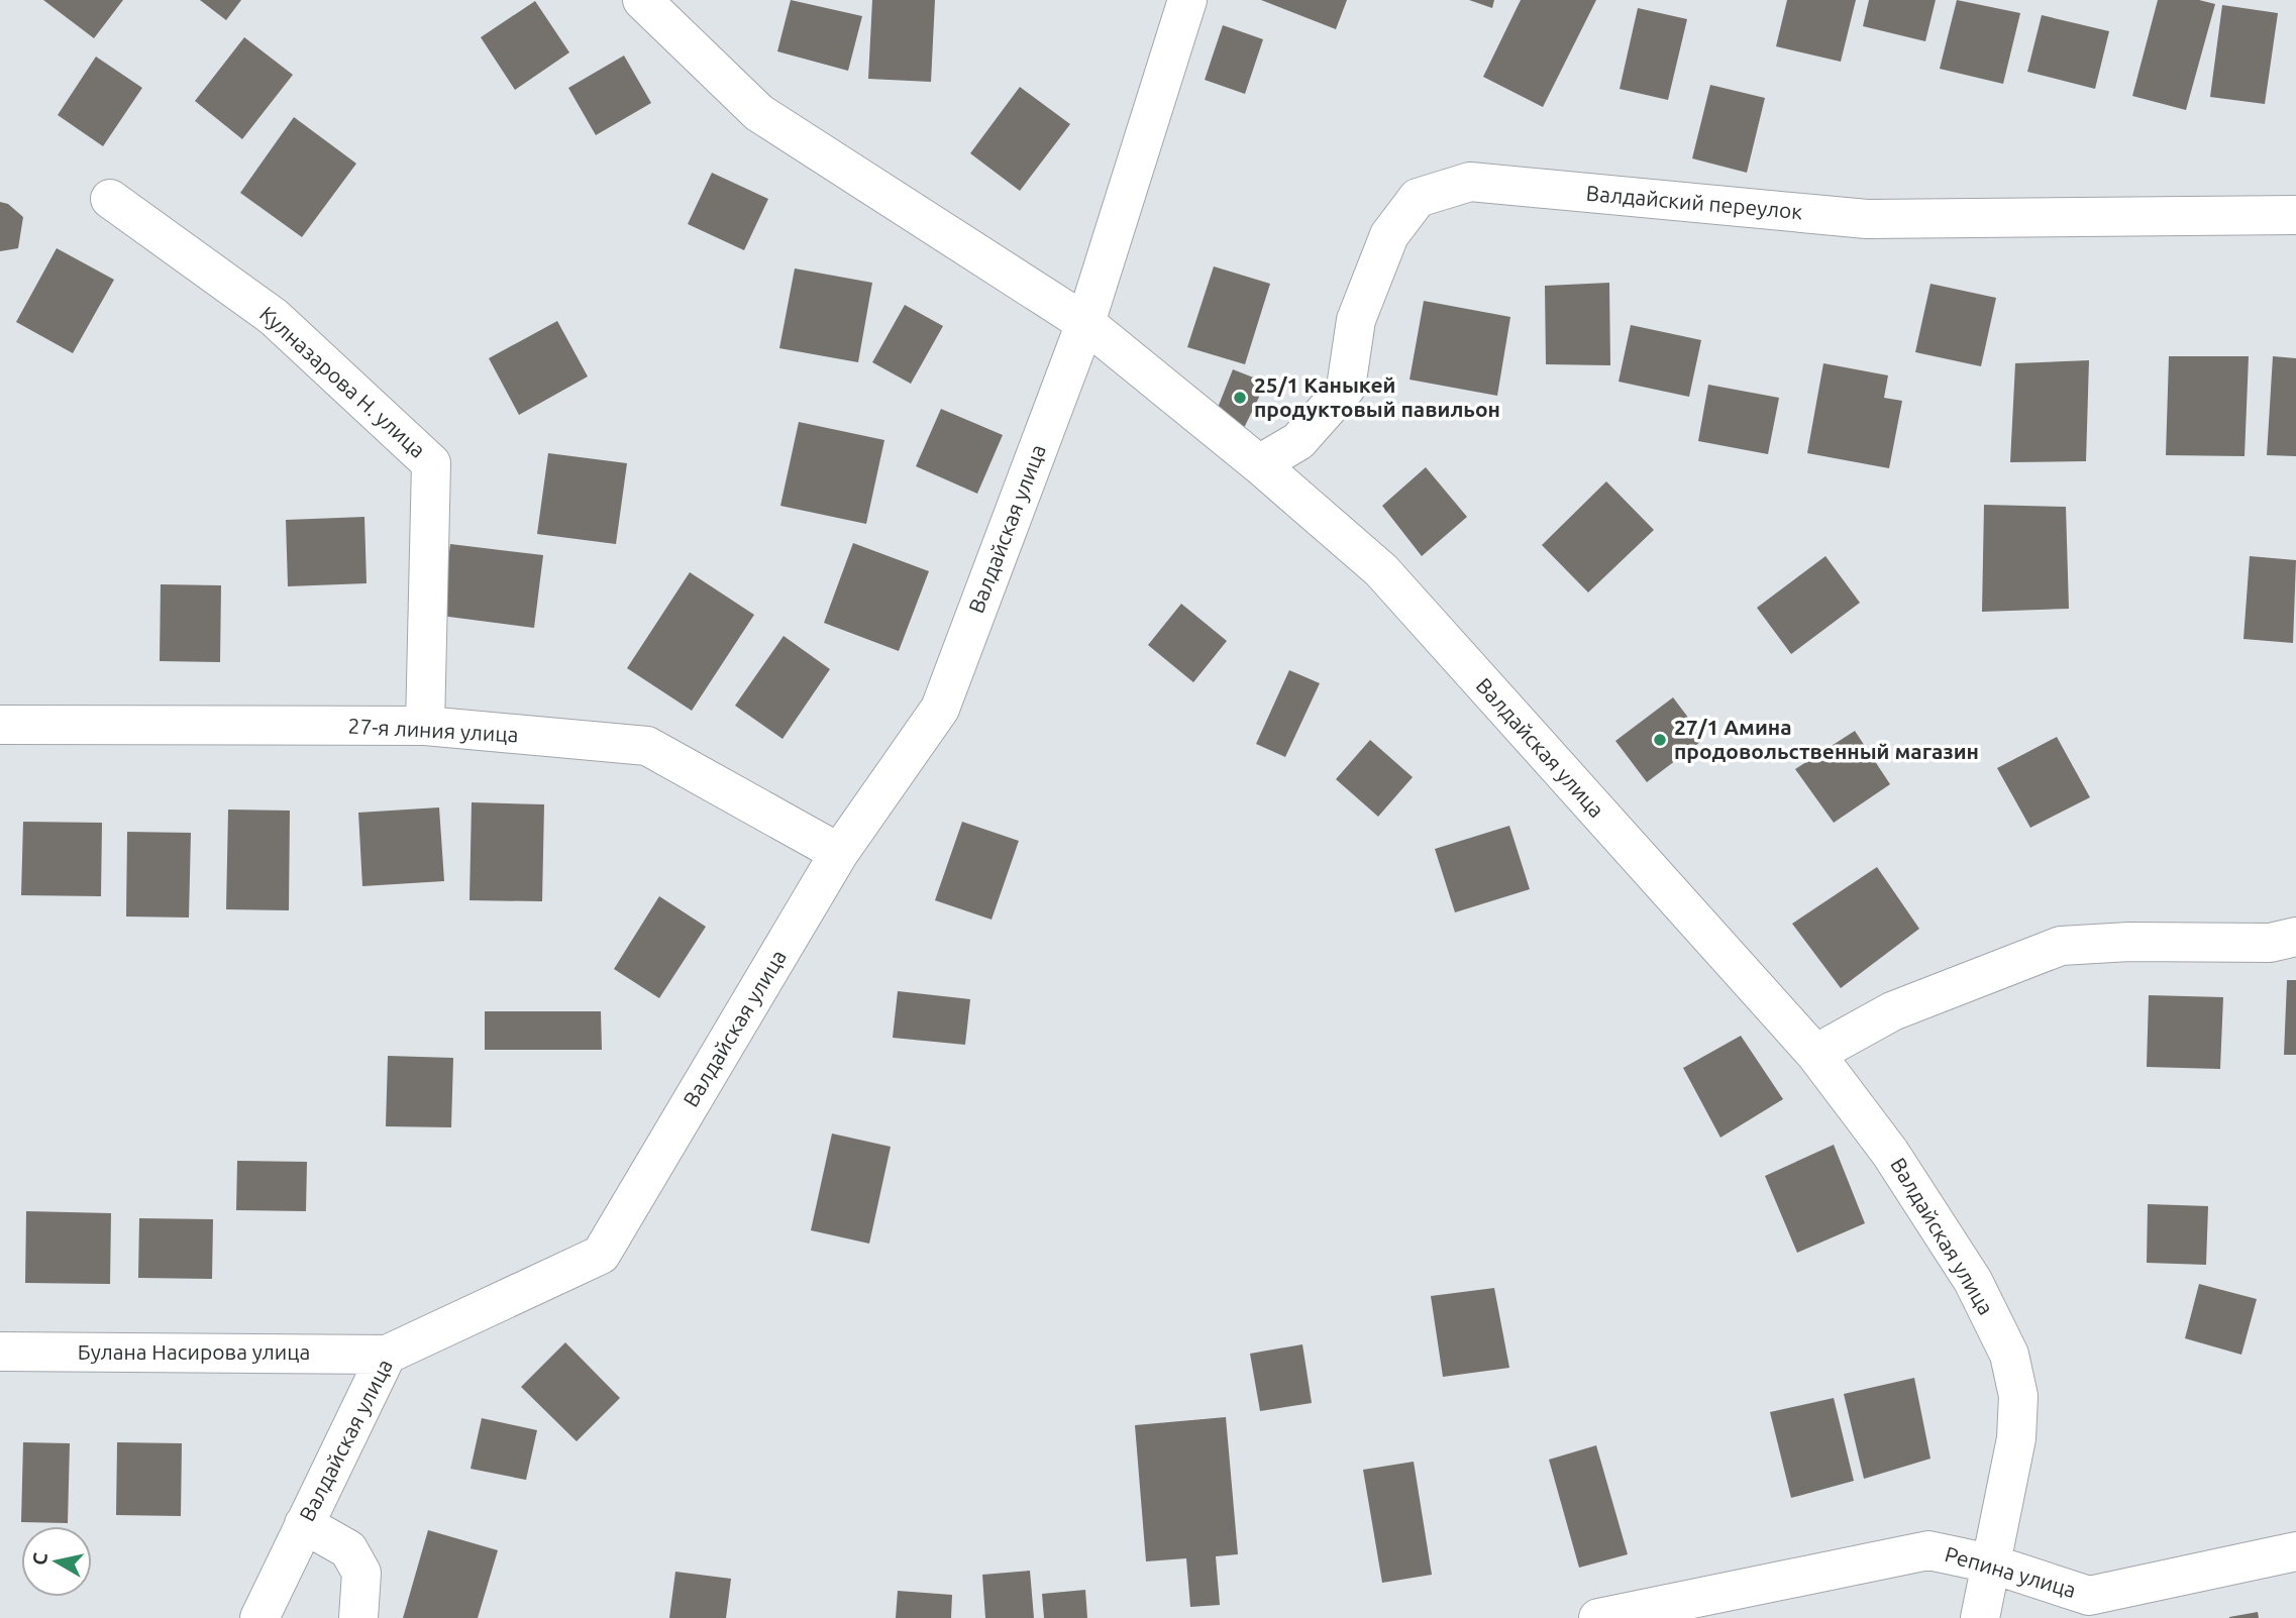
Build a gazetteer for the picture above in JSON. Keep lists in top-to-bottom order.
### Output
{
  "streets": {
    "street": [
      "Валдайский переулок",
      "Кулназарова Н. улица",
      "Валдайская улица",
      "27-я линия улица",
      "Булана Насирова улица",
      "Репина улица"
    ]
  },
  "crossings": [
    ["Валдайский переулок", "Валдайская улица"],
    ["Кулназарова Н. улица", "27-я линия улица"],
    ["Валдайская улица", "27-я линия улица"],
    ["Валдайская улица", "Булана Насирова улица"],
    ["Валдайская улица", "Репина улица"]
  ],
  "places": ["25/1 Каныкей продуктовый павильон", "27/1 Амина продовольственный магазин"],
  "north": "left"
}
